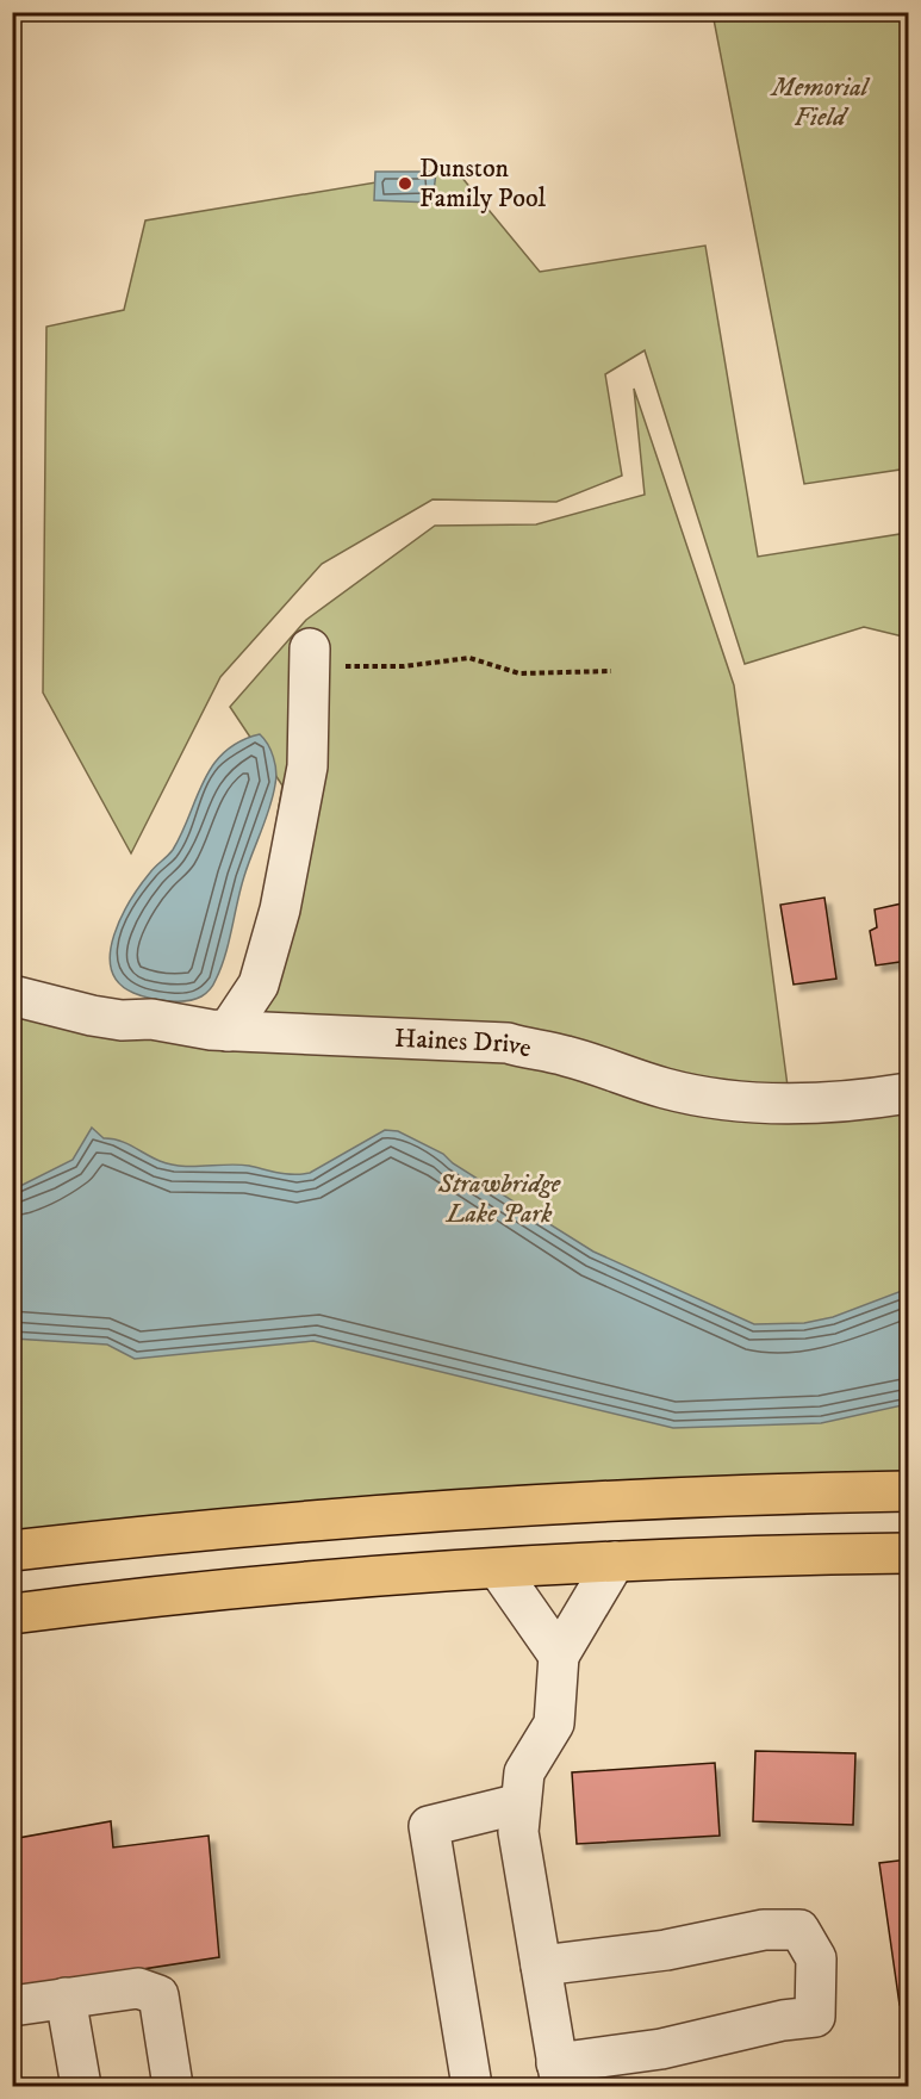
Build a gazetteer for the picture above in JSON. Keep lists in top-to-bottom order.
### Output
{
  "streets": {
    "street": ["Haines Drive"]
  },
  "parks": ["Memorial Field", "Strawbridge Lake Park"],
  "places": ["Dunston Family Pool"]
}
